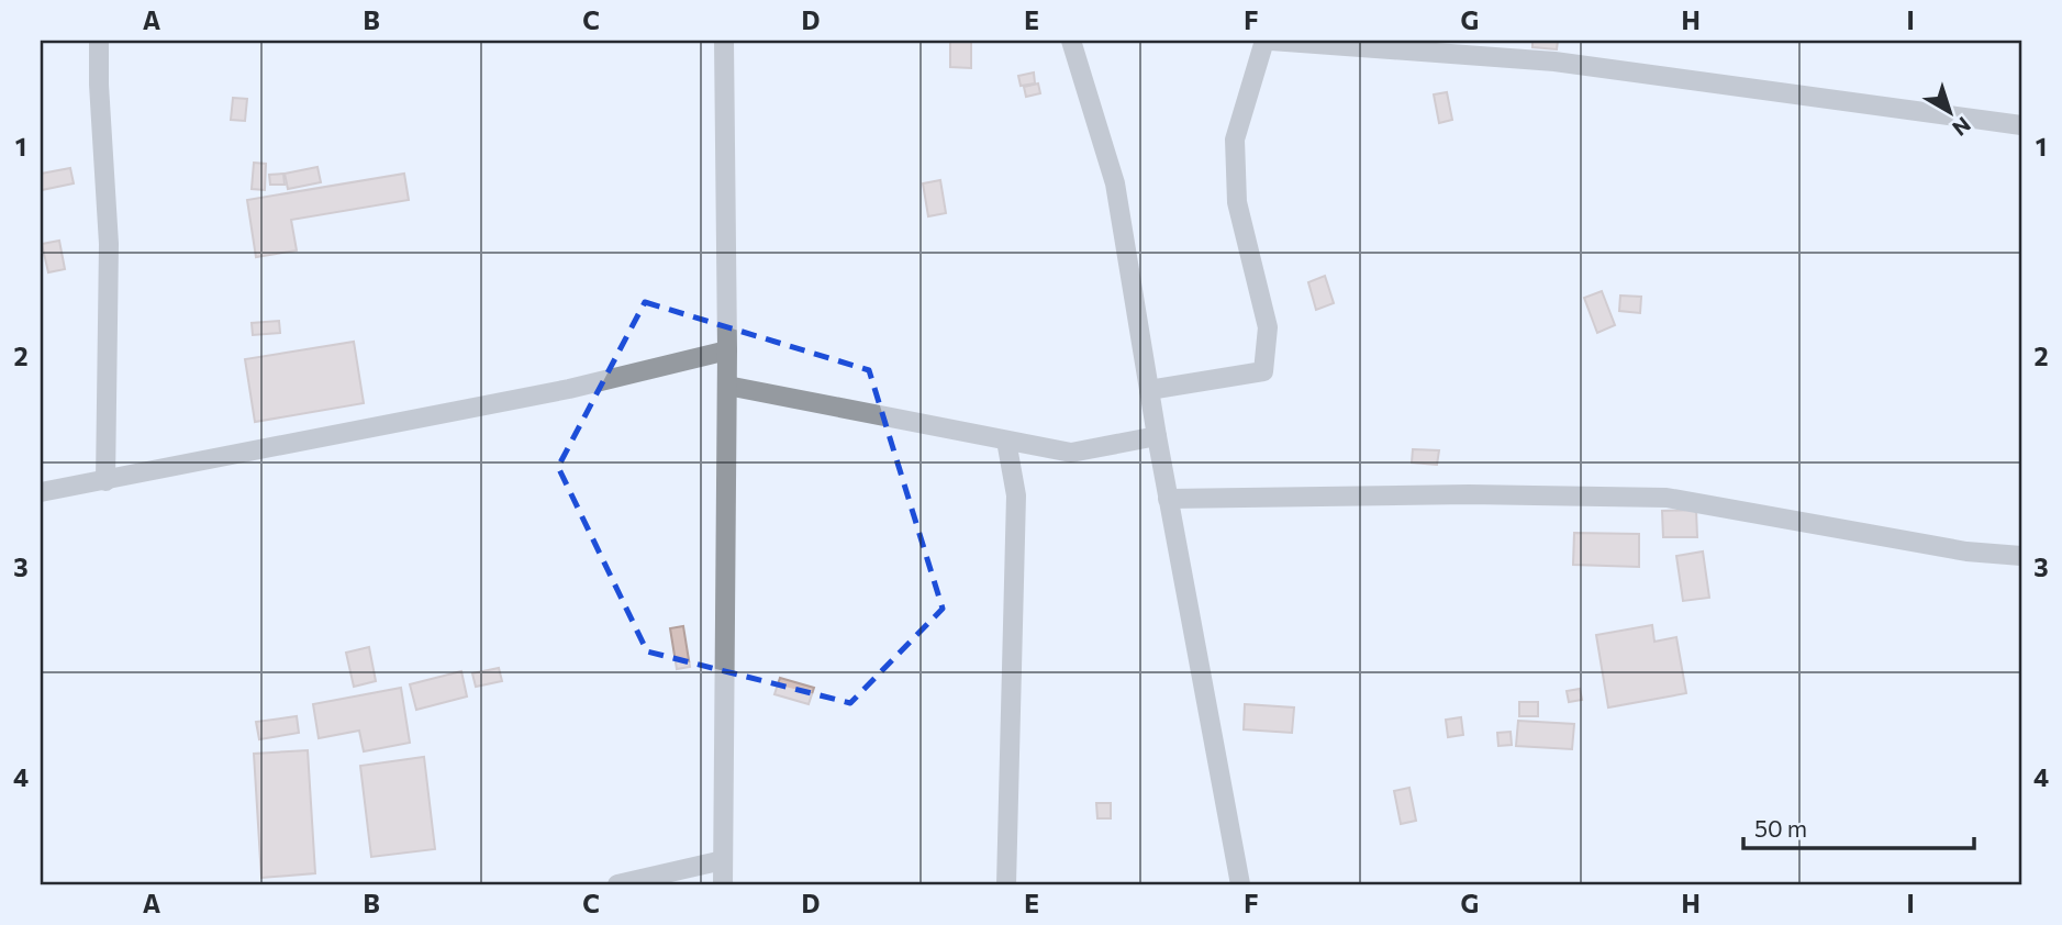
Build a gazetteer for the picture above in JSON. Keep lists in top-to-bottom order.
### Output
{
  "scale_bar": "50 m",
  "north": "bottom right",
  "grid": {
    "columns": [
      "A",
      "B",
      "C",
      "D",
      "E",
      "F",
      "G",
      "H",
      "I"
    ],
    "rows": [
      "1",
      "2",
      "3",
      "4"
    ]
  }
}
